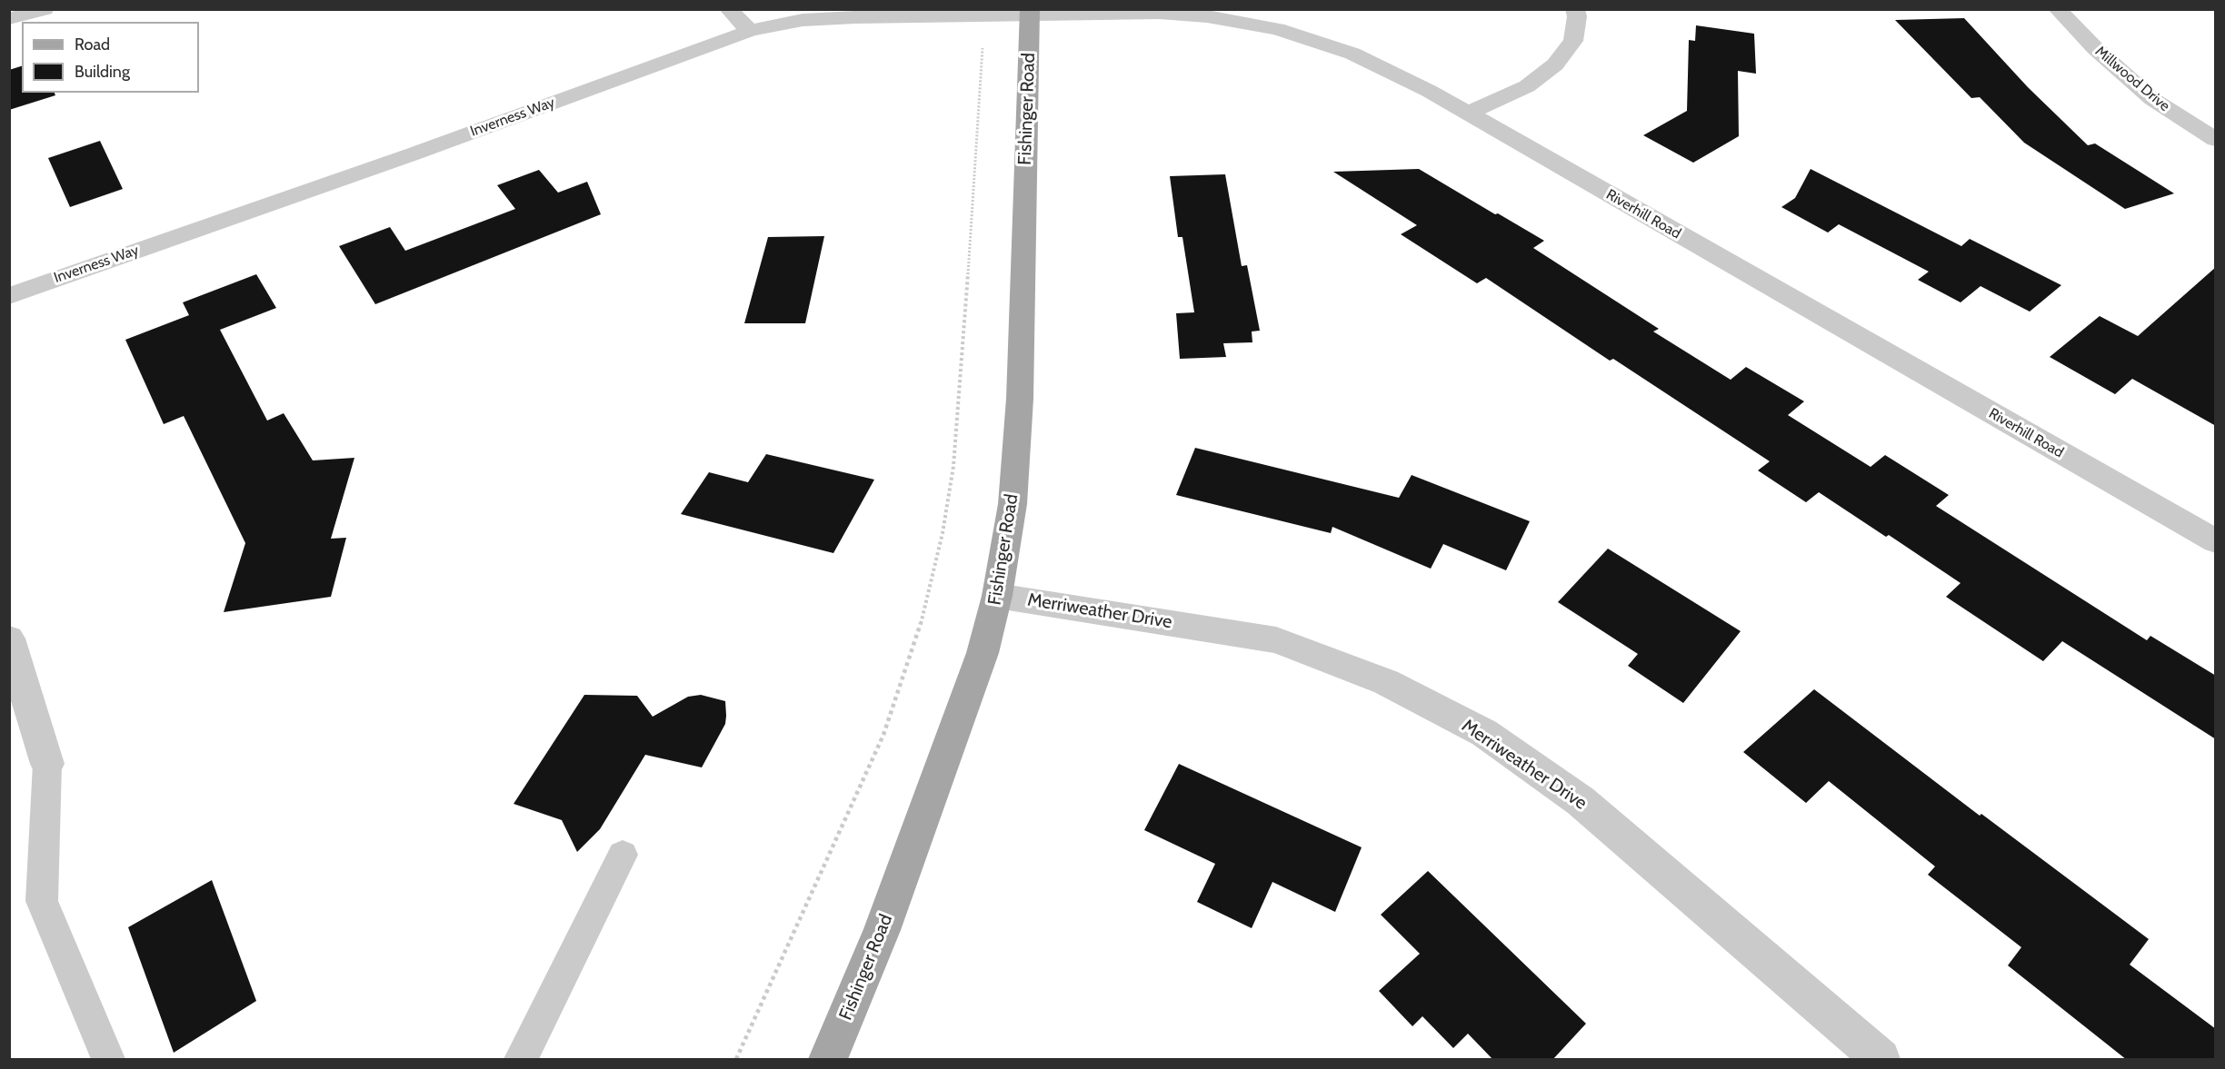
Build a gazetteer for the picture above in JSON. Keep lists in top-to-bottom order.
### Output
{
  "streets": {
    "main road": ["Fishinger Road"],
    "street": [
      "Millwood Drive",
      "Inverness Way",
      "Riverhill Road",
      "Merriweather Drive"
    ]
  },
  "crossings": [
    ["Fishinger Road", "Inverness Way"],
    ["Fishinger Road", "Riverhill Road"],
    ["Fishinger Road", "Merriweather Drive"],
    ["Inverness Way", "Riverhill Road"]
  ],
  "legend": ["Road", "Building"]
}
